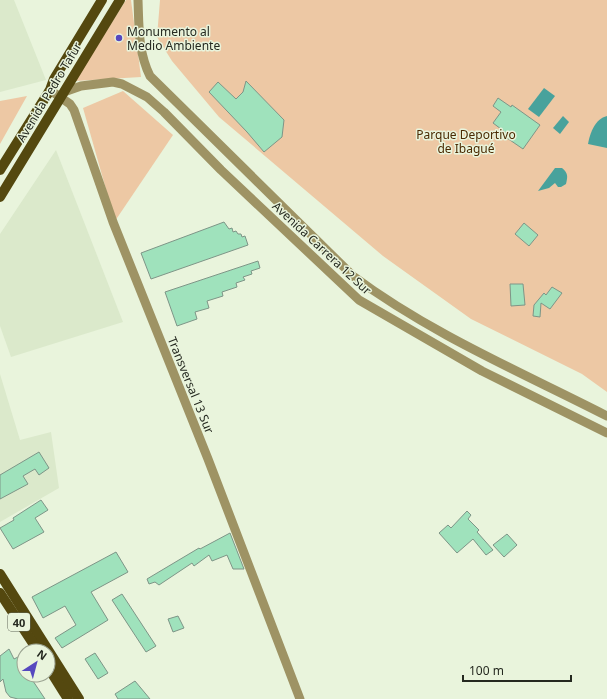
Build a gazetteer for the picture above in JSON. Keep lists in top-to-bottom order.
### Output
{
  "streets": {
    "main road": ["Avenida Pedro Tafur", "40"],
    "street": ["Avenida Carrera 12 Sur", "Transversal 13 Sur"]
  },
  "crossings": [
    ["Avenida Pedro Tafur", "Avenida Carrera 12 Sur"],
    ["Avenida Pedro Tafur", "Transversal 13 Sur"],
    ["Avenida Carrera 12 Sur", "Transversal 13 Sur"]
  ],
  "parks": ["Parque Deportivo de Ibagué"],
  "places": ["Monumento al Medio Ambiente"],
  "scale_bar": "100 m",
  "north": "top right"
}
